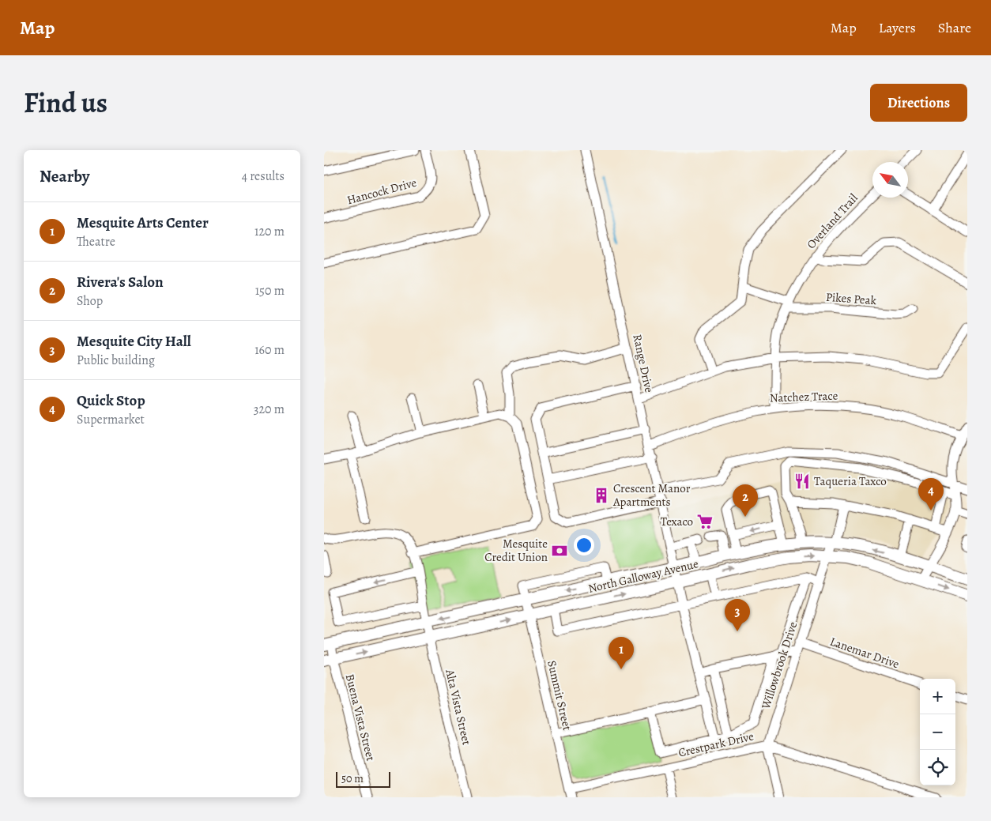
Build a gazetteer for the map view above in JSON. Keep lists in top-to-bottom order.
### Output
{
  "streets": {
    "main road": ["North Galloway Avenue"],
    "street": [
      "Hancock Drive",
      "Overland Trail",
      "Pikes Peak",
      "Range Drive",
      "Natchez Trace",
      "Lanemar Drive",
      "Willowbrook Drive",
      "Summit Street",
      "Alta Vista Street",
      "Buena Vista Street",
      "Crestpark Drive"
    ]
  },
  "crossings": [
    ["Overland Trail", "Pikes Peak"],
    ["Overland Trail", "Natchez Trace"],
    ["Range Drive", "Natchez Trace"],
    ["Range Drive", "North Galloway Avenue"],
    ["North Galloway Avenue", "Willowbrook Drive"],
    ["North Galloway Avenue", "Summit Street"],
    ["North Galloway Avenue", "Alta Vista Street"],
    ["North Galloway Avenue", "Buena Vista Street"],
    ["Lanemar Drive", "Willowbrook Drive"],
    ["Willowbrook Drive", "Crestpark Drive"],
    ["Summit Street", "Crestpark Drive"]
  ],
  "places": {
    "restaurant": ["Taqueria Taxco"],
    "building": ["Crescent Manor Apartments"],
    "supermarket": ["Texaco"],
    "bank": ["Mesquite Credit Union"]
  },
  "scale_bar": "50 m",
  "north": "top left",
  "page": {
    "header": "Map",
    "nav": ["Map", "Layers", "Share"],
    "title": "Find us",
    "buttons": "Directions",
    "heading": ["Nearby", "4 results"],
    "list": [
      {
        "mark": "1",
        "name": "Mesquite Arts Center",
        "note": "Theatre",
        "value": "120 m"
      },
      {
        "mark": "2",
        "name": "Rivera's Salon",
        "note": "Shop",
        "value": "150 m"
      },
      {
        "mark": "3",
        "name": "Mesquite City Hall",
        "note": "Public building",
        "value": "160 m"
      },
      {
        "mark": "4",
        "name": "Quick Stop",
        "note": "Supermarket",
        "value": "320 m"
      }
    ],
    "pins": [
      "4",
      "2",
      "3",
      "1"
    ],
    "map_buttons": ["+", "−"],
    "scale": "50 m"
  }
}
